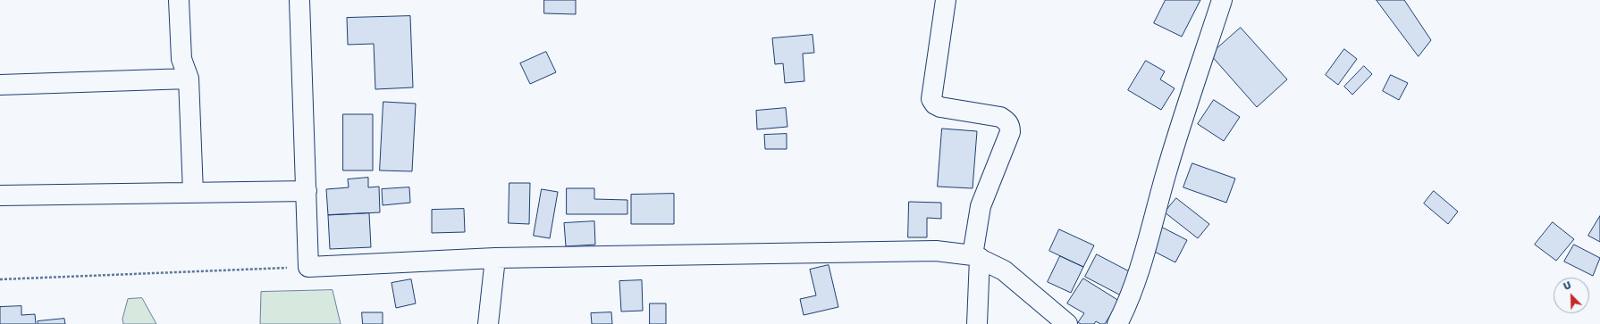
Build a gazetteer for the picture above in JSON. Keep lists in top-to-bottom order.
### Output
{
  "north": "top left"
}
